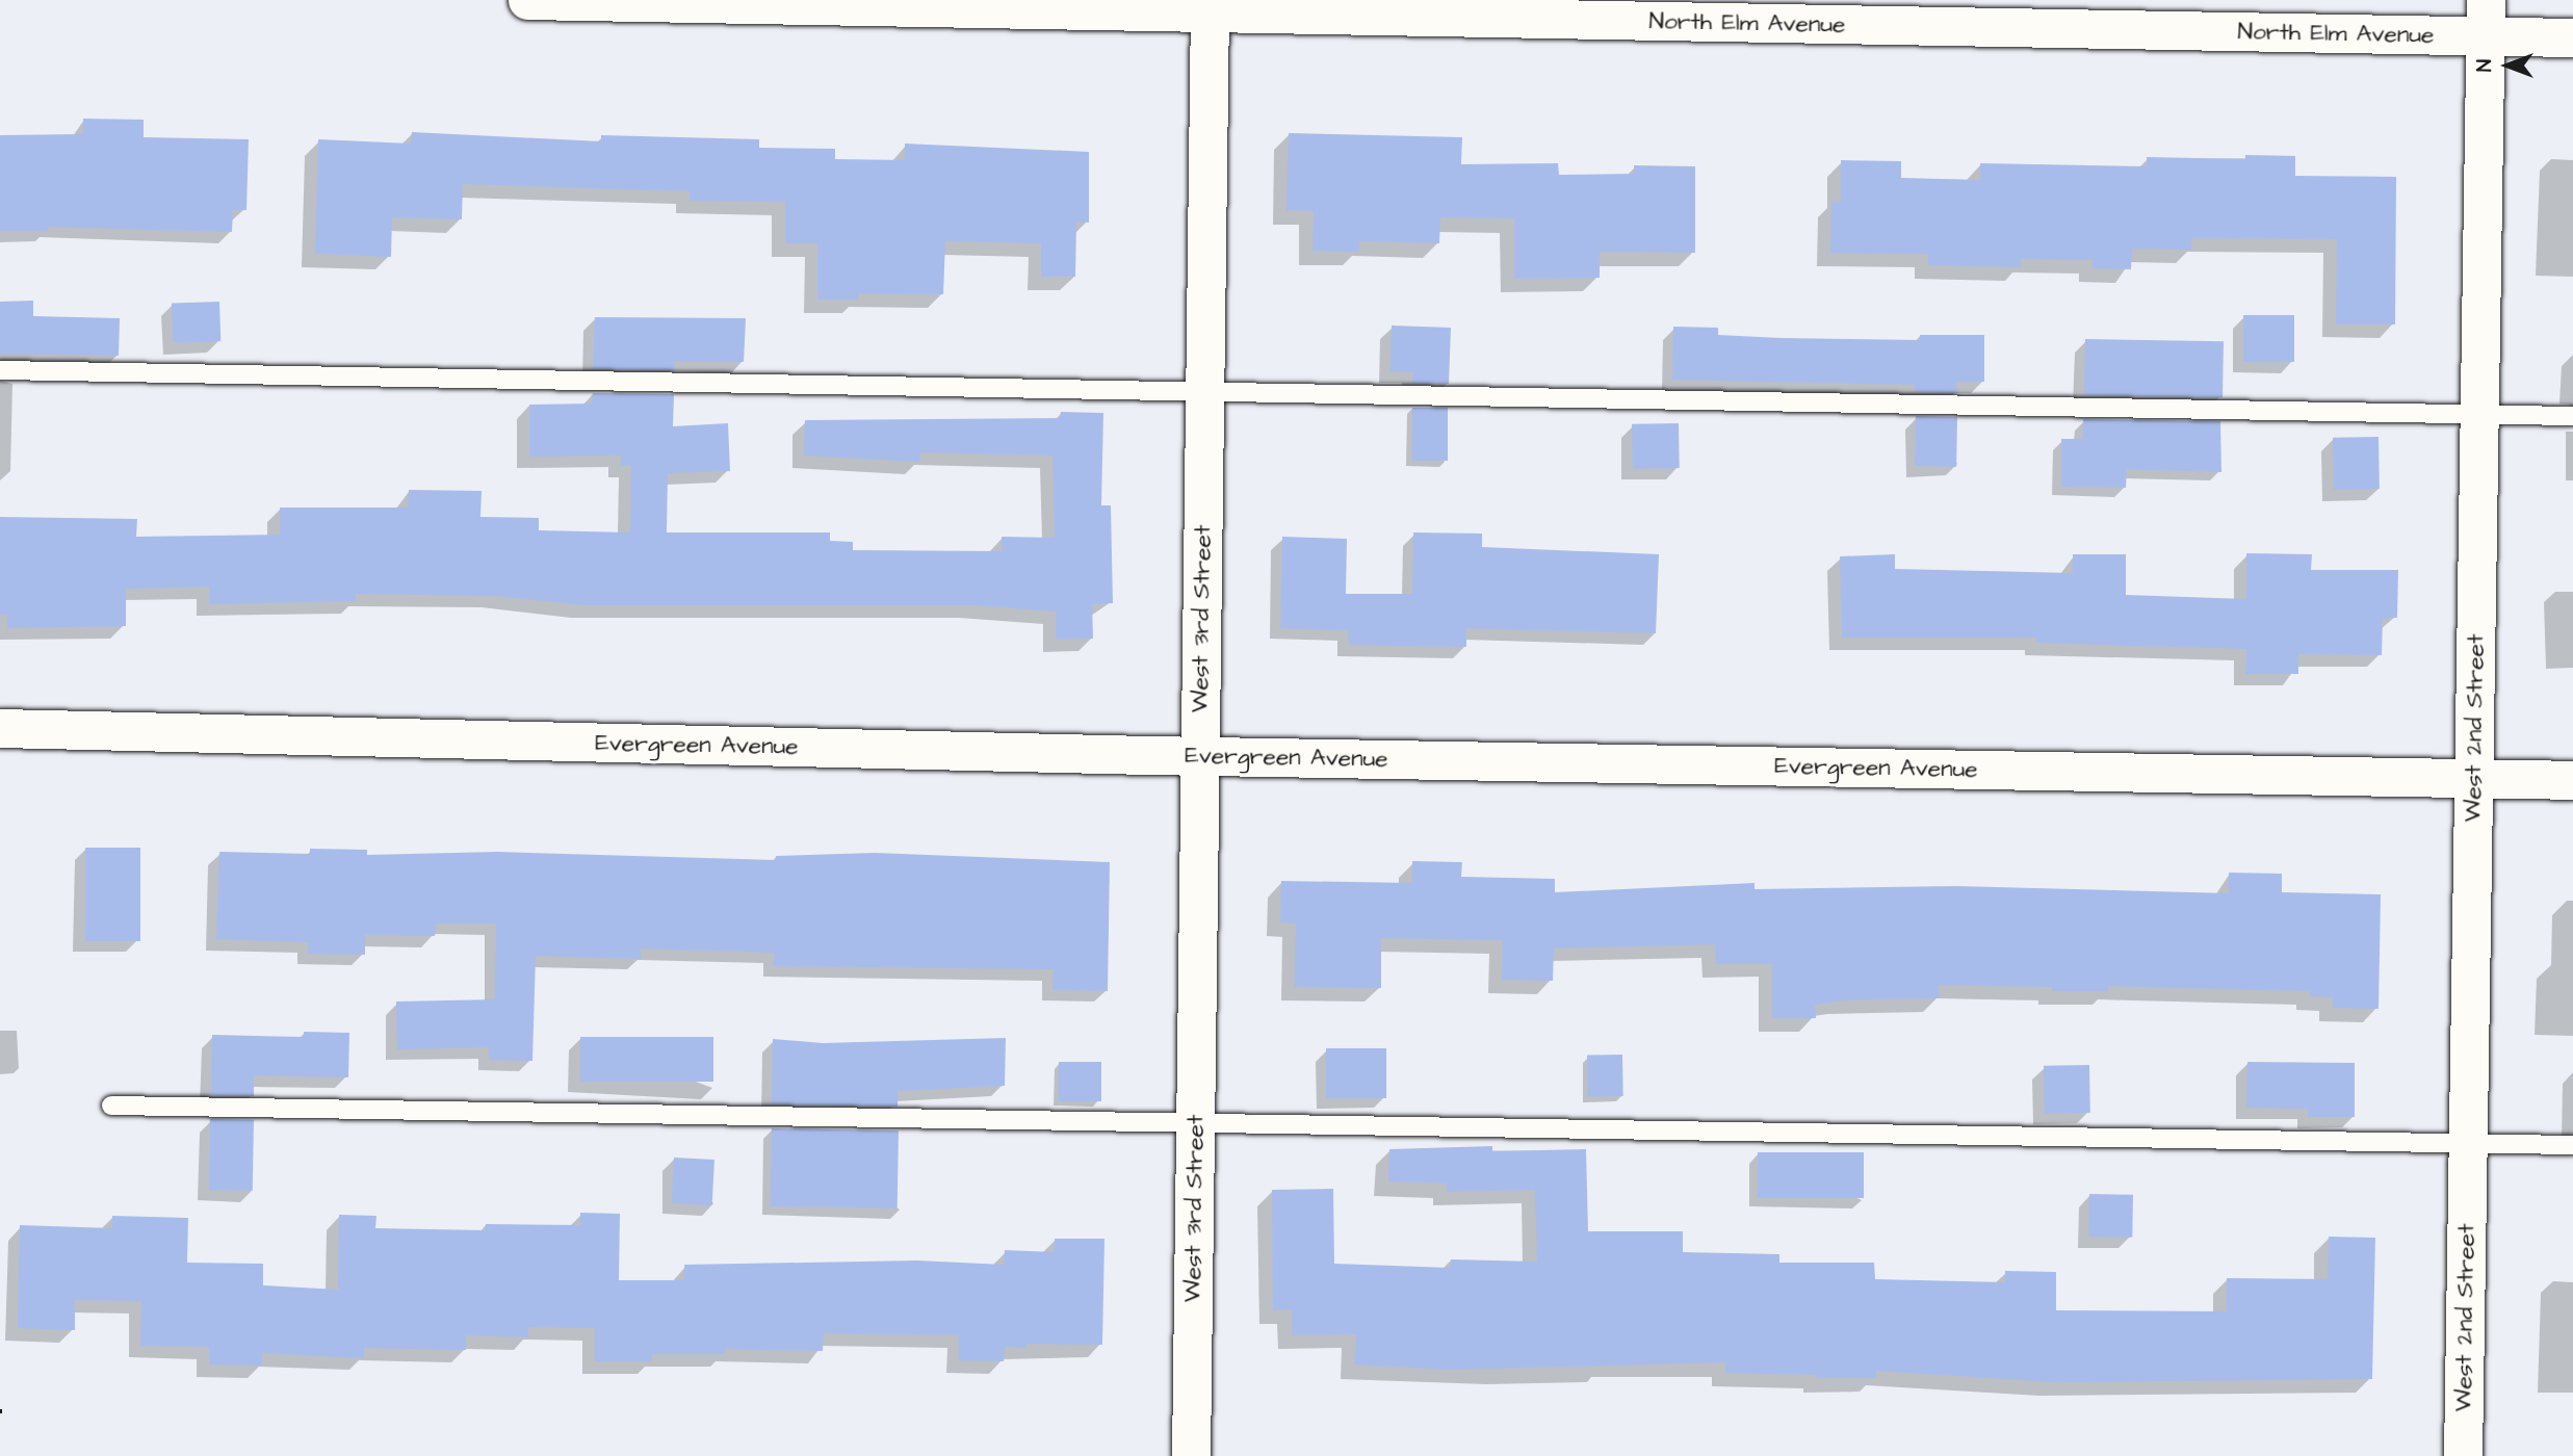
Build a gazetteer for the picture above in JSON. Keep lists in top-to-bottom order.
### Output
{
  "streets": {
    "street": [
      "North Elm Avenue",
      "West 3rd Street",
      "West 2nd Street",
      "Evergreen Avenue"
    ]
  },
  "crossings": [
    ["North Elm Avenue", "West 3rd Street"],
    ["North Elm Avenue", "West 2nd Street"],
    ["West 3rd Street", "Evergreen Avenue"],
    ["West 2nd Street", "Evergreen Avenue"]
  ],
  "north": "left"
}
